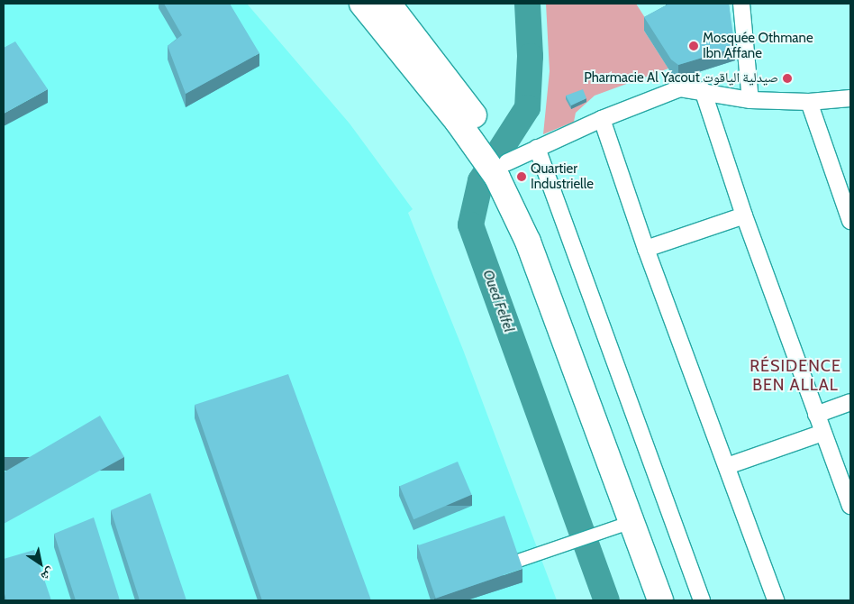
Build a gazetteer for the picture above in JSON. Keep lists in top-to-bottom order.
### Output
{
  "districts": ["RÉSIDENCE BEN ALLAL"],
  "water": ["Oued Felfel"],
  "places": ["Mosquée Othmane Ibn Affane", "Pharmacie Al Yacout صيدلية الياقوت", "Quartier Industrielle"],
  "north": "bottom right"
}
